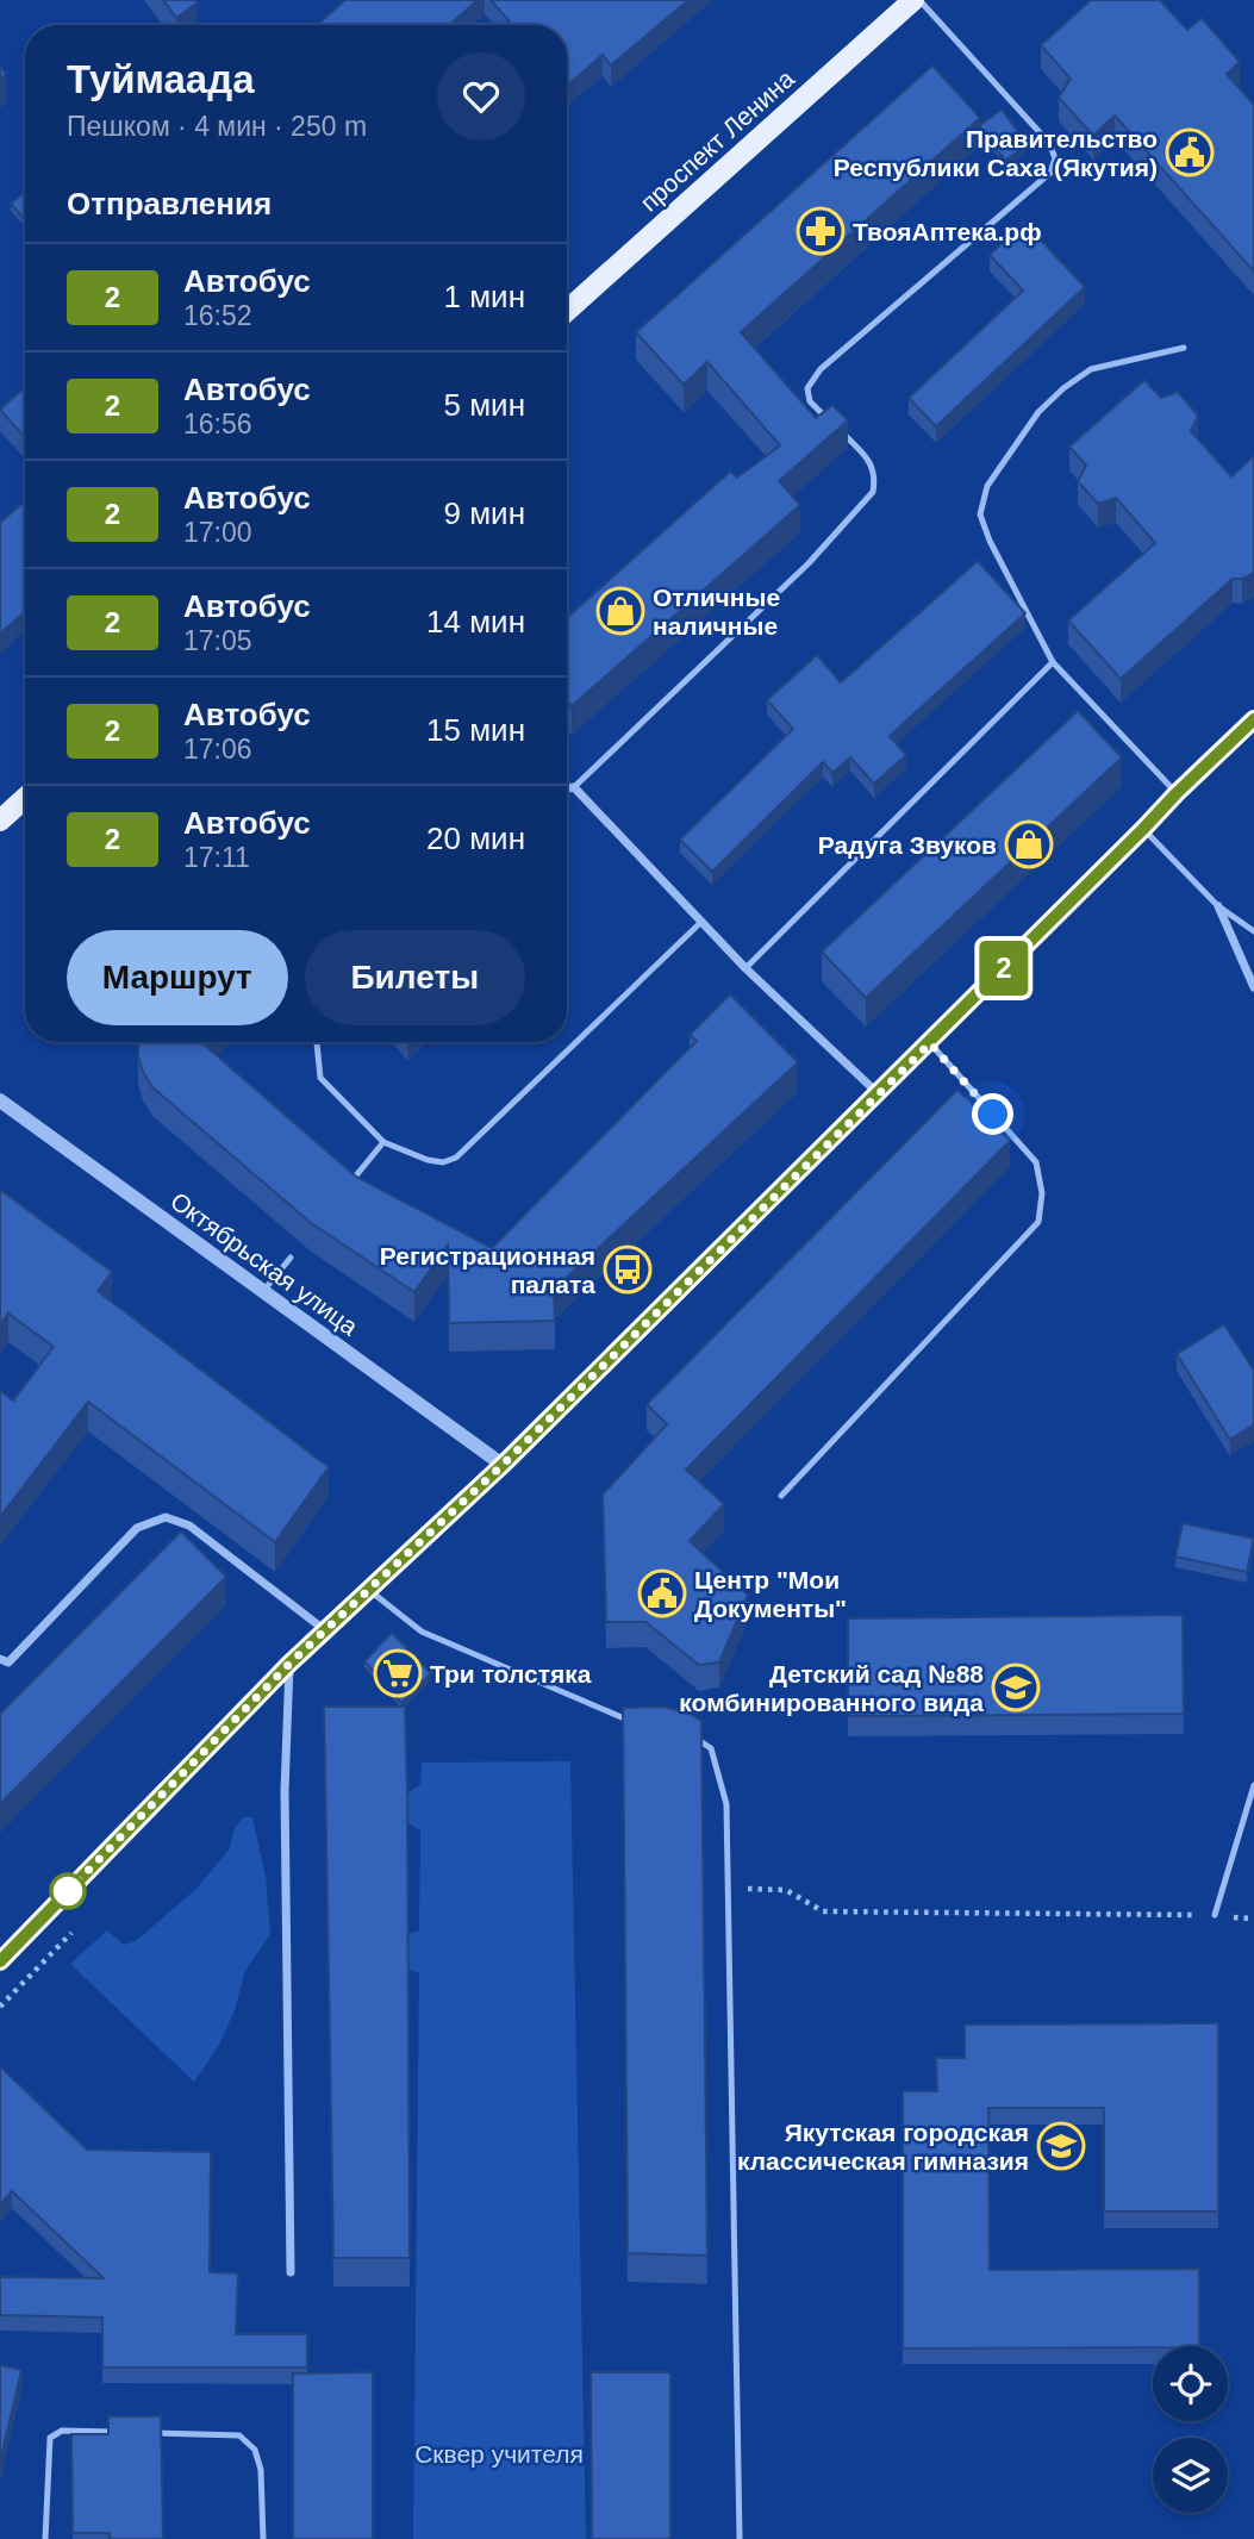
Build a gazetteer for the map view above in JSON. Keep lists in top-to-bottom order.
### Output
{
  "streets": {
    "main road": ["проспект Ленина"],
    "street": ["Октябрьская улица"]
  },
  "parks": ["Сквер учителя"],
  "places": {
    "public building": ["Правительство Республики Саха (Якутия)", "Центр \"Мои Документы\""],
    "pharmacy": ["ТвояАптека.рф"],
    "shop": ["Отличные наличные", "Радуга Звуков"],
    "bus stop": ["Регистрационная палата"],
    "supermarket": ["Три толстяка"],
    "school or university": ["Детский сад №88 комбинированного вида", "Якутская городская классическая гимназия"]
  },
  "lines": ["bus line 2"],
  "page": {
    "on_map": "2",
    "heading": [
      ["Туймаада", "Пешком · 4 мин · 250 m"],
      "Отправления"
    ],
    "list": [
      {
        "mark": "2",
        "name": "Автобус",
        "note": "16:52",
        "value": "1 мин"
      },
      {
        "mark": "2",
        "name": "Автобус",
        "note": "16:56",
        "value": "5 мин"
      },
      {
        "mark": "2",
        "name": "Автобус",
        "note": "17:00",
        "value": "9 мин"
      },
      {
        "mark": "2",
        "name": "Автобус",
        "note": "17:05",
        "value": "14 мин"
      },
      {
        "mark": "2",
        "name": "Автобус",
        "note": "17:06",
        "value": "15 мин"
      },
      {
        "mark": "2",
        "name": "Автобус",
        "note": "17:11",
        "value": "20 мин"
      }
    ],
    "buttons": ["Маршрут", "Билеты"]
  }
}
